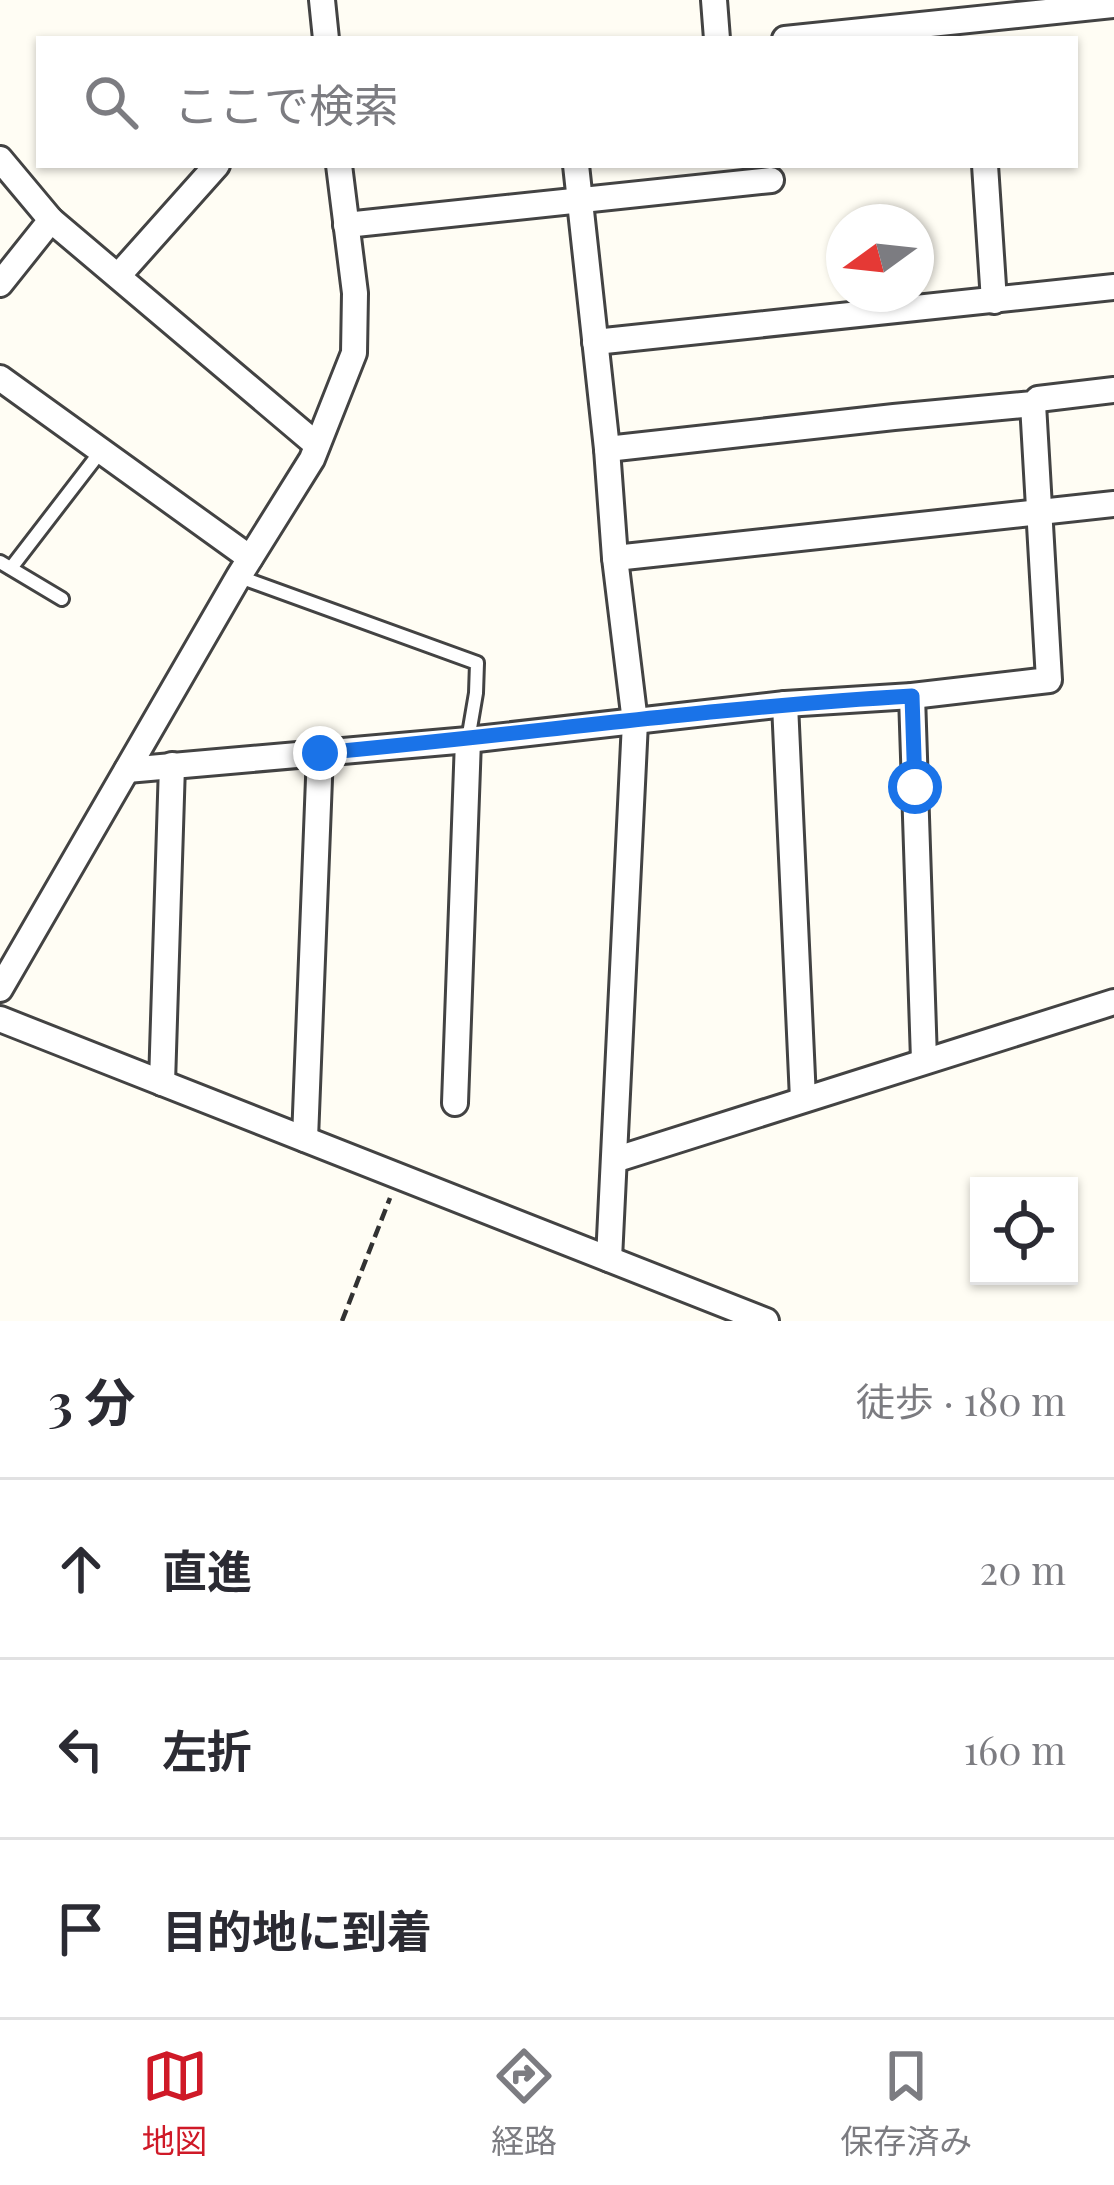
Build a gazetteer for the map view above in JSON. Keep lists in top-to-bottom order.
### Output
{
  "north": "left",
  "page": {
    "search": "ここで検索",
    "heading": ["3 分", "徒歩 · 180 m"],
    "list": [
      ["直進", "20 m"],
      ["左折", "160 m"],
      "目的地に到着"
    ],
    "nav": ["地図", "経路", "保存済み"]
  }
}
